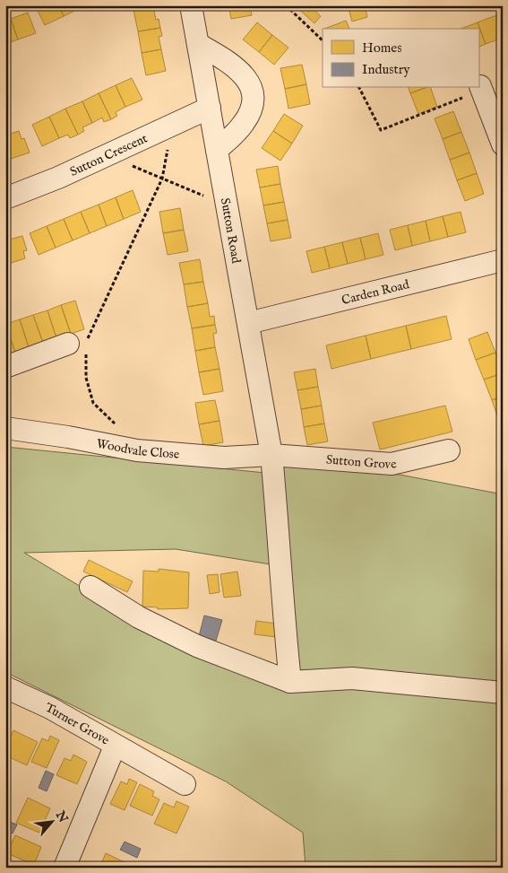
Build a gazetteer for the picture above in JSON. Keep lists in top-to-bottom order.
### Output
{
  "streets": {
    "street": [
      "Sutton Crescent",
      "Sutton Road",
      "Carden Road",
      "Woodvale Close",
      "Sutton Grove",
      "Turner Grove"
    ]
  },
  "crossings": [
    ["Sutton Crescent", "Sutton Road"],
    ["Sutton Road", "Carden Road"],
    ["Sutton Road", "Woodvale Close"],
    ["Sutton Road", "Sutton Grove"],
    ["Woodvale Close", "Sutton Grove"]
  ],
  "legend": ["Homes", "Industry"],
  "north": "top right"
}
